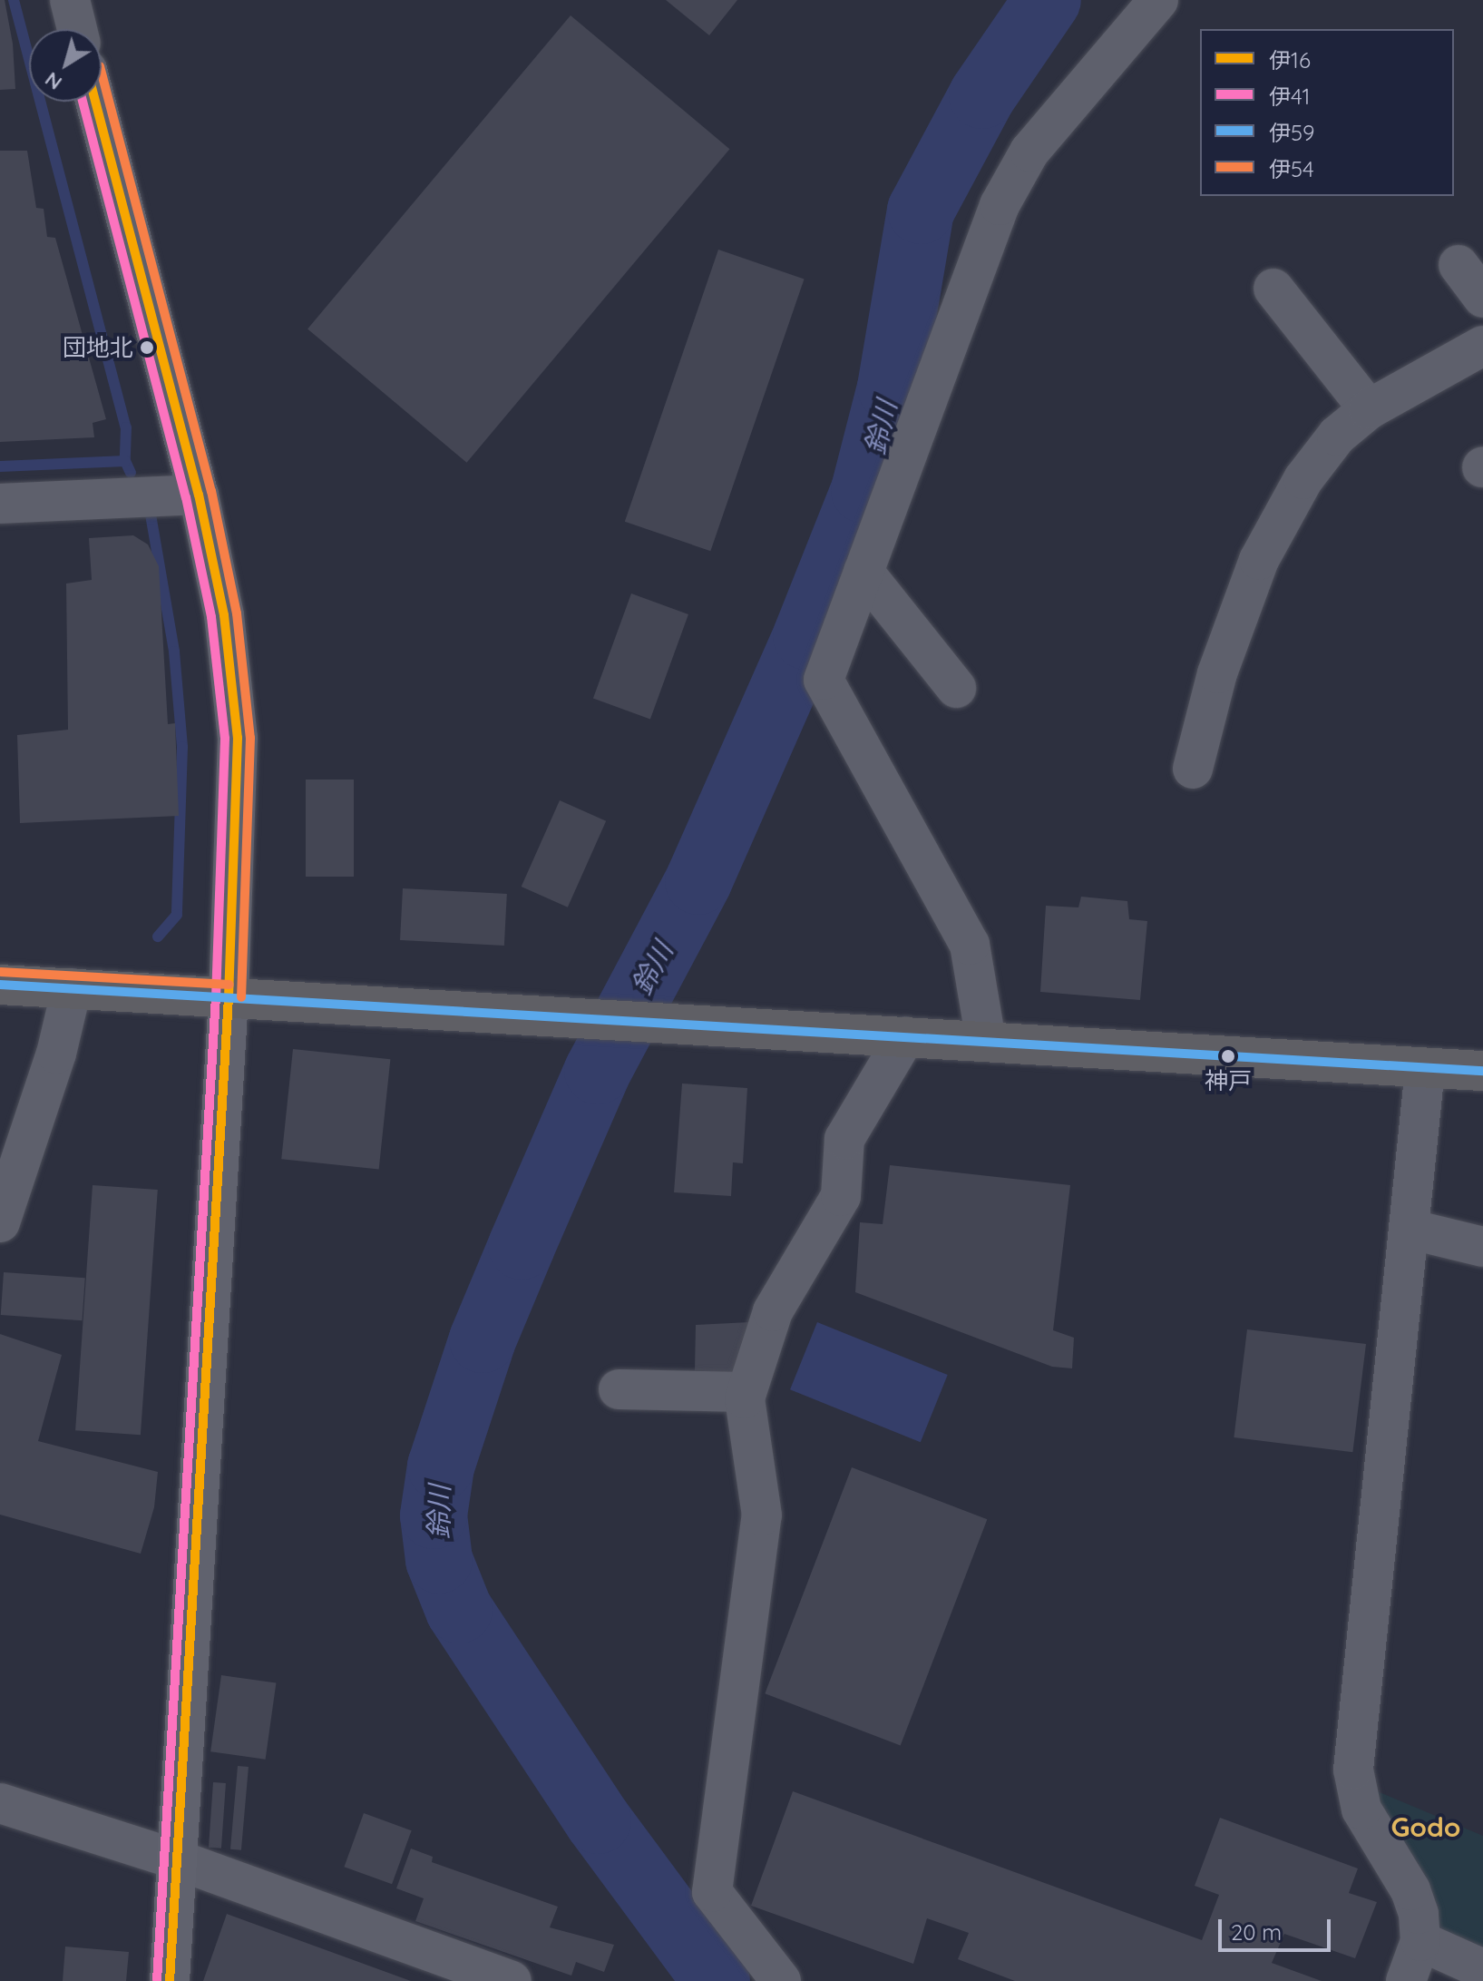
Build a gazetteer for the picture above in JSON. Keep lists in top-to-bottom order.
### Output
{
  "districts": ["Godo"],
  "water": ["鈴川"],
  "places": ["団地北", "神戸"],
  "lines": [
    "transit line 伊54",
    "transit line 伊16",
    "transit line 伊41",
    "transit line 伊59"
  ],
  "legend": [
    "伊16",
    "伊41",
    "伊59",
    "伊54"
  ],
  "scale_bar": "20 m",
  "north": "bottom left"
}
